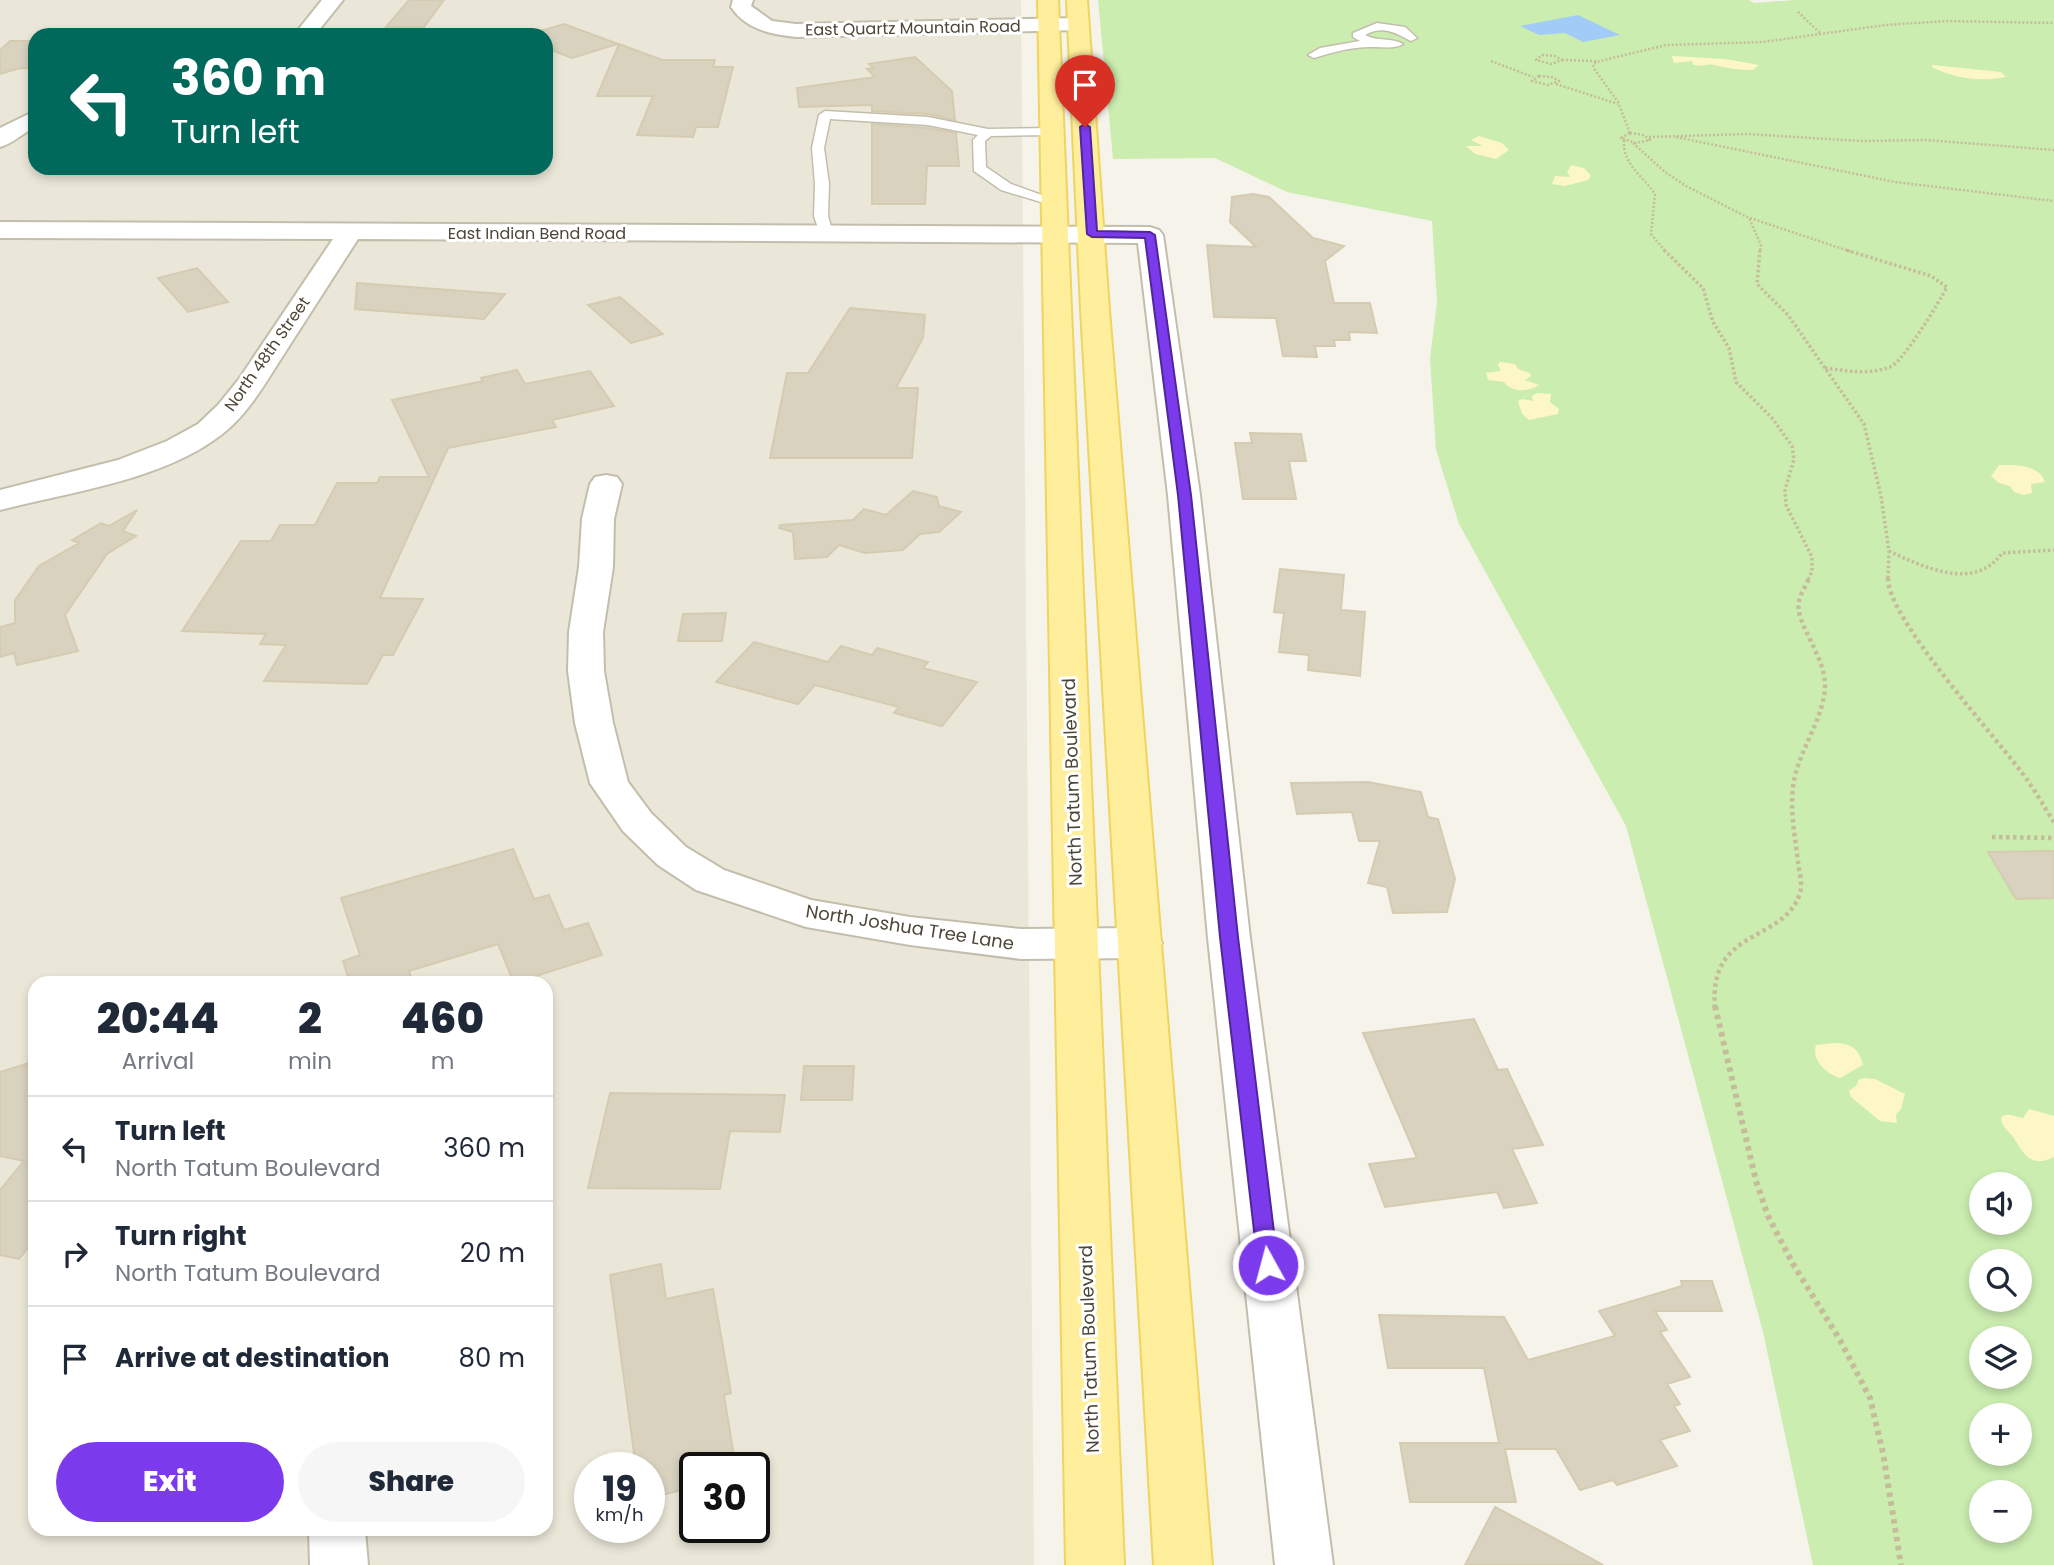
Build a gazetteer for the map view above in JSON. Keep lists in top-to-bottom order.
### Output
{
  "streets": {
    "main road": ["North Tatum Boulevard"],
    "street": [
      "East Quartz Mountain Road",
      "East Indian Bend Road",
      "North 48th Street",
      "North Joshua Tree Lane"
    ]
  },
  "crossings": [
    ["East Quartz Mountain Road", "North Tatum Boulevard"],
    ["East Indian Bend Road", "North 48th Street"],
    ["East Indian Bend Road", "North Tatum Boulevard"],
    ["North Tatum Boulevard", "North Joshua Tree Lane"]
  ],
  "page": {
    "turn": ["360 m", "Turn left"],
    "eta": [
      "20:44",
      "Arrival",
      "2",
      "min",
      "460",
      "m"
    ],
    "list": [
      {
        "name": "Turn left",
        "note": "North Tatum Boulevard",
        "value": "360 m"
      },
      {
        "name": "Turn right",
        "note": "North Tatum Boulevard",
        "value": "20 m"
      },
      {
        "name": "Arrive at destination",
        "value": "80 m"
      }
    ],
    "map_buttons": ["+", "−"],
    "buttons": ["Exit", "Share"],
    "speed": "19 km/h",
    "limit": "30"
  }
}
